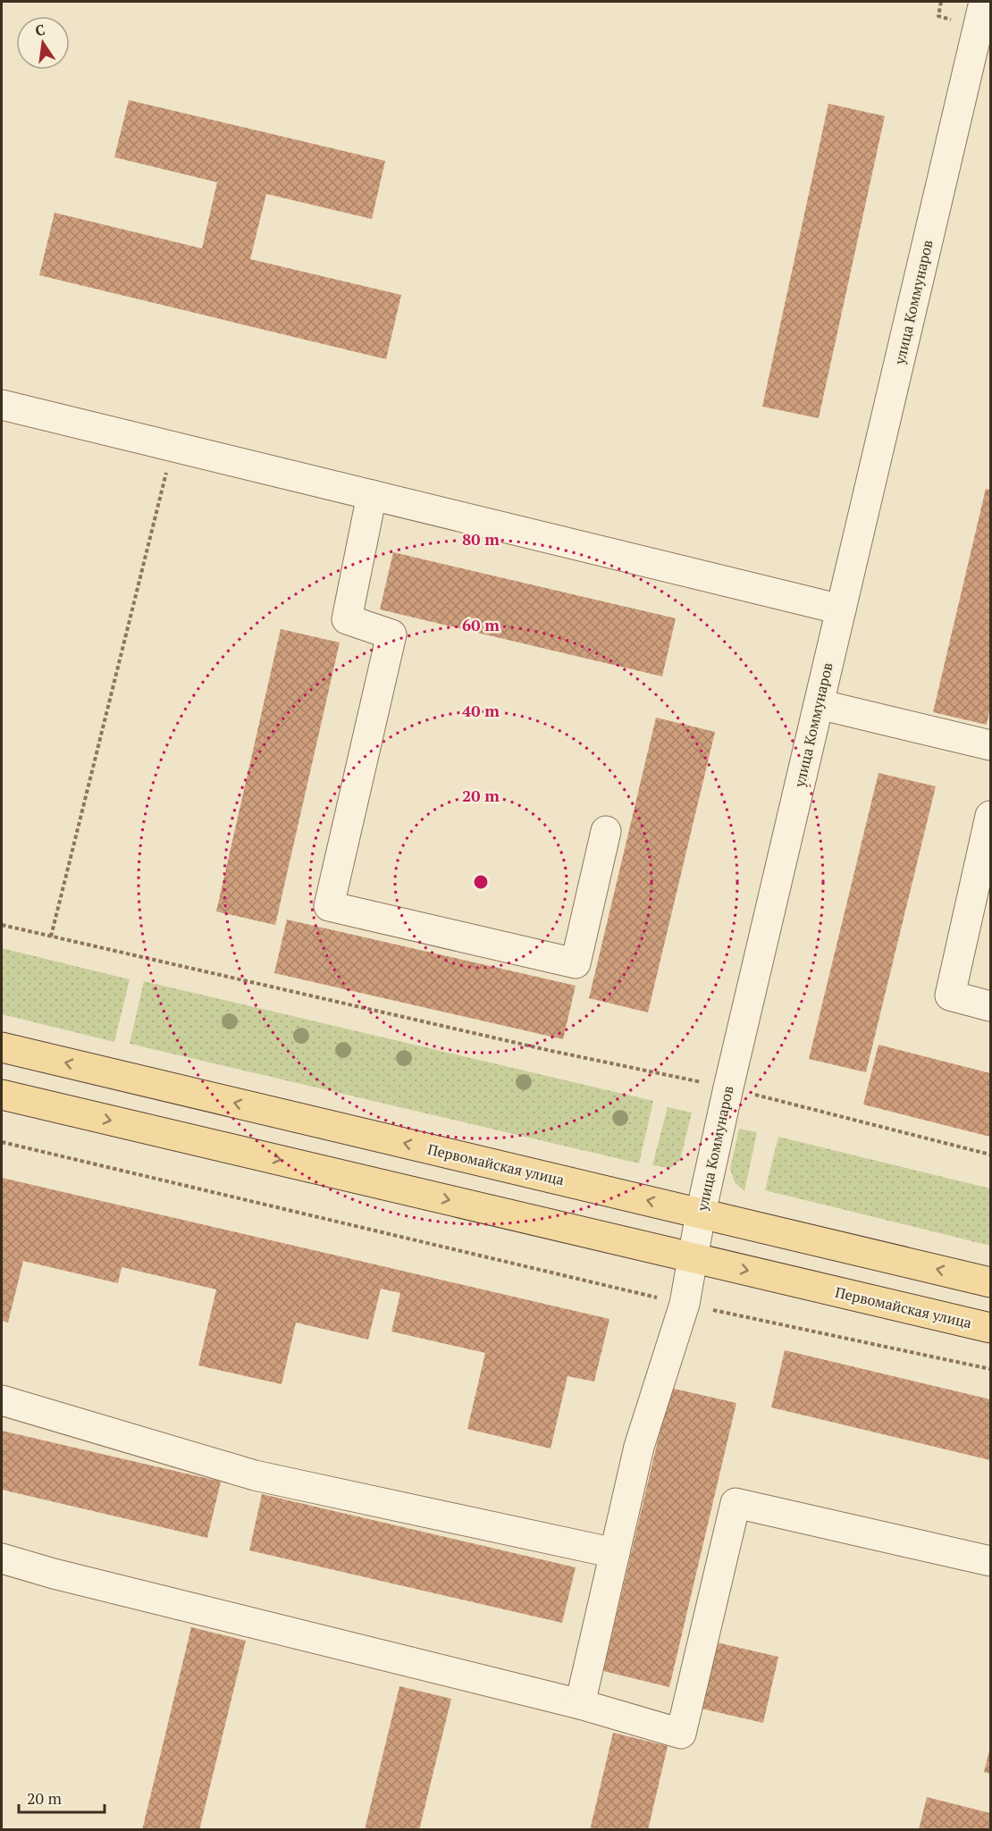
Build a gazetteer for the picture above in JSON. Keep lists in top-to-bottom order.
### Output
{
  "streets": {
    "main road": ["Первомайская улица"],
    "street": ["улица Коммунаров"]
  },
  "crossings": [
    ["улица Коммунаров", "Первомайская улица"]
  ],
  "scale_bar": "20 m",
  "north": "top",
  "rings": [
    "80 m",
    "60 m",
    "40 m",
    "20 m"
  ]
}
